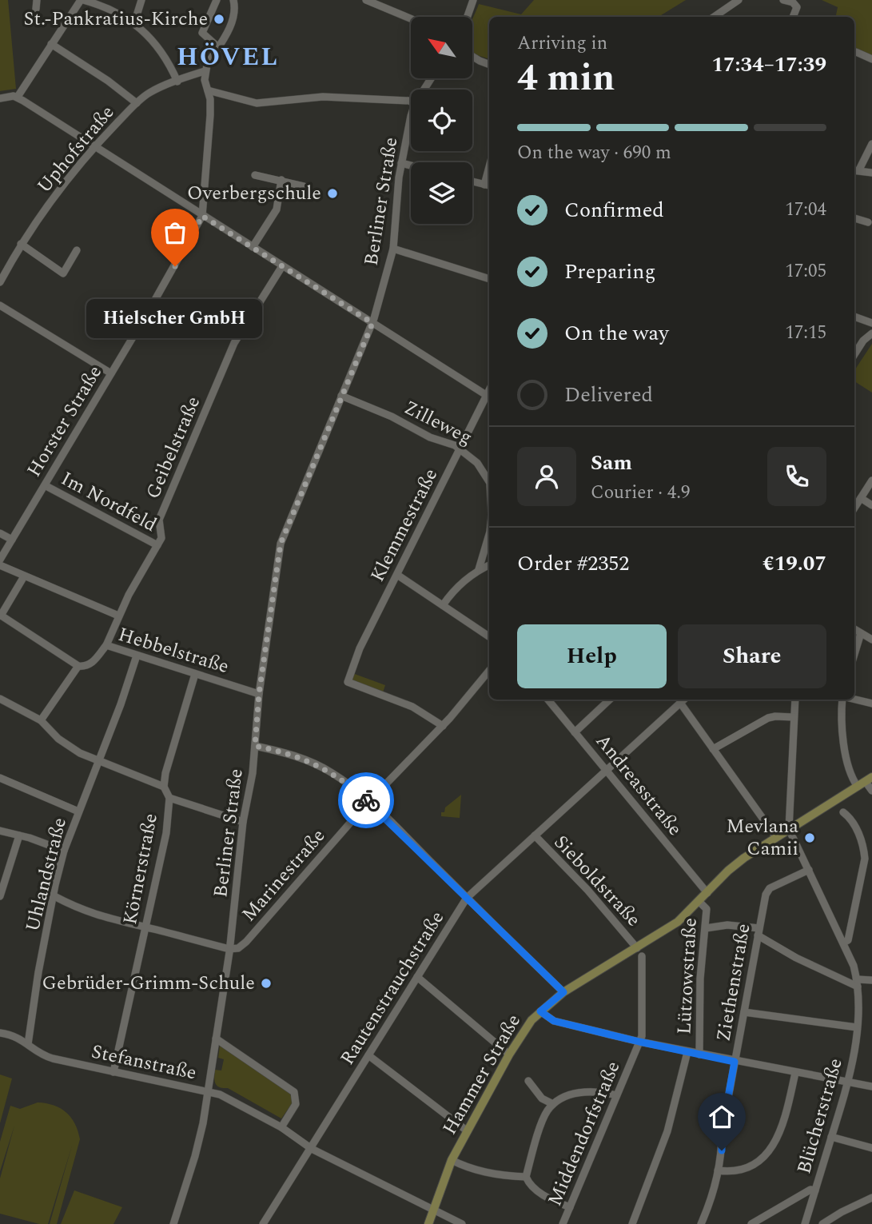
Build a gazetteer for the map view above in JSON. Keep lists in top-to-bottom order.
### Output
{
  "streets": {
    "main road": ["Hammer Straße"],
    "street": [
      "Uphofstraße",
      "Berliner Straße",
      "Horster Straße",
      "Zilleweg",
      "Geibelstraße",
      "Im Nordfeld",
      "Klemmestraße",
      "Hebbelstraße",
      "Andreasstraße",
      "Körnerstraße",
      "Uhlandstraße",
      "Marinestraße",
      "Sieboldstraße",
      "Lützowstraße",
      "Ziethenstraße",
      "Rautenstrauchstraße",
      "Stefanstraße",
      "Blücherstraße",
      "Middendorfstraße"
    ]
  },
  "crossings": [
    ["Uphofstraße", "Horster Straße"],
    ["Berliner Straße", "Zilleweg"],
    ["Berliner Straße", "Hebbelstraße"],
    ["Berliner Straße", "Marinestraße"],
    ["Berliner Straße", "Stefanstraße"],
    ["Horster Straße", "Im Nordfeld"],
    ["Zilleweg", "Klemmestraße"],
    ["Geibelstraße", "Im Nordfeld"],
    ["Geibelstraße", "Hebbelstraße"],
    ["Klemmestraße", "Marinestraße"],
    ["Hebbelstraße", "Körnerstraße"],
    ["Hebbelstraße", "Uhlandstraße"],
    ["Andreasstraße", "Rautenstrauchstraße"],
    ["Andreasstraße", "Hammer Straße"],
    ["Körnerstraße", "Stefanstraße"],
    ["Uhlandstraße", "Stefanstraße"],
    ["Sieboldstraße", "Rautenstrauchstraße"],
    ["Sieboldstraße", "Hammer Straße"],
    ["Lützowstraße", "Hammer Straße"],
    ["Ziethenstraße", "Blücherstraße"],
    ["Rautenstrauchstraße", "Stefanstraße"],
    ["Stefanstraße", "Hammer Straße"],
    ["Hammer Straße", "Blücherstraße"]
  ],
  "districts": ["HÖVEL"],
  "places": [
    "St.-Pankratius-Kirche",
    "Overbergschule",
    "Hielscher GmbH",
    "Mevlana Camii",
    "Gebrüder-Grimm-Schule"
  ],
  "north": "top left",
  "page": {
    "heading": ["4 min", "Arriving in", "17:34–17:39"],
    "panel": [
      "Sam",
      "Courier · 4.9",
      "Order #2352",
      "€19.07"
    ],
    "bar": "On the way · 690 m",
    "list": [
      ["Confirmed", "17:04"],
      ["Preparing", "17:05"],
      ["On the way", "17:15"],
      "Delivered"
    ],
    "bubble": "Hielscher GmbH",
    "buttons": ["Help", "Share"]
  }
}
